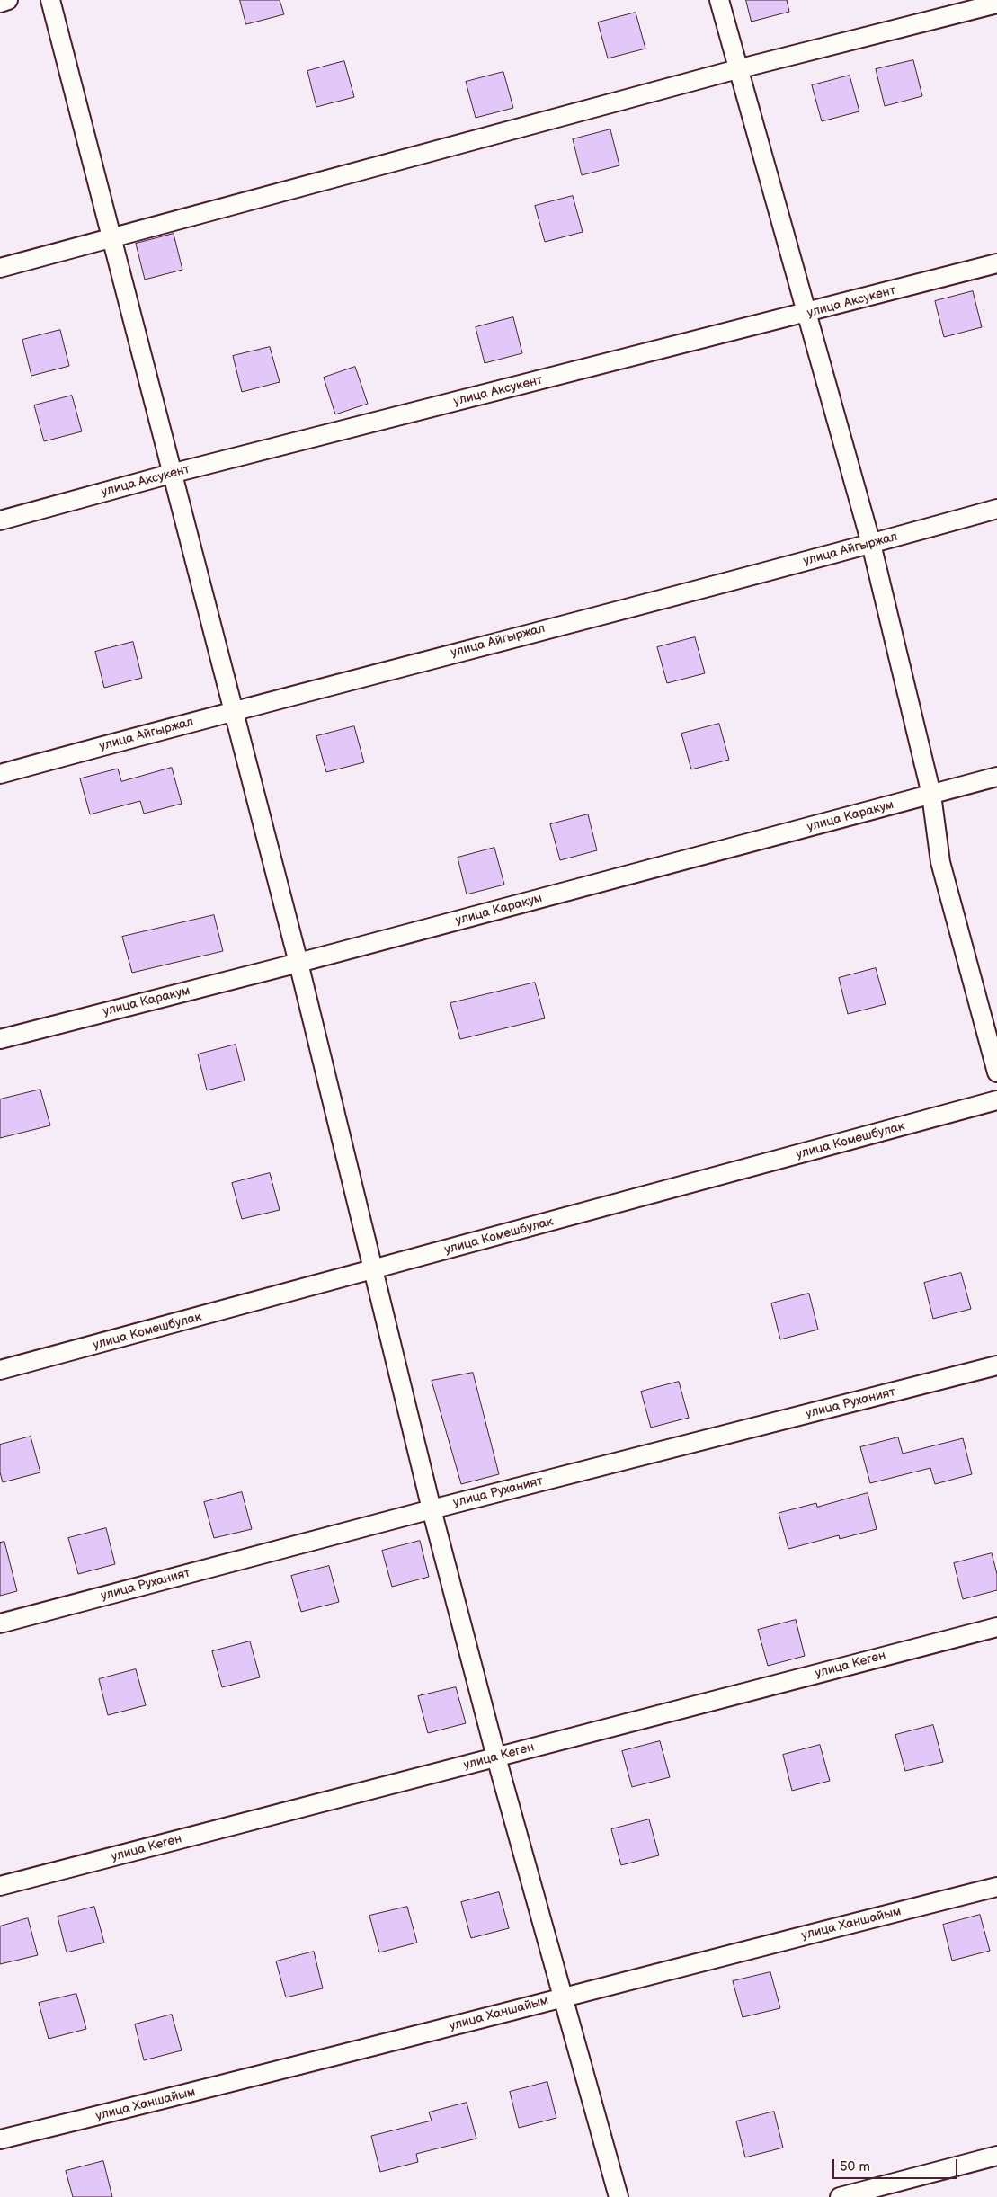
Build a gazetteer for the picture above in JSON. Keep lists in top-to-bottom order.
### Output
{
  "streets": {
    "street": [
      "улица Аксукент",
      "улица Айгыржал",
      "улица Каракум",
      "улица Комешбулак",
      "улица Руханият",
      "улица Кеген",
      "улица Ханшайым"
    ]
  },
  "scale_bar": "50 m"
}
